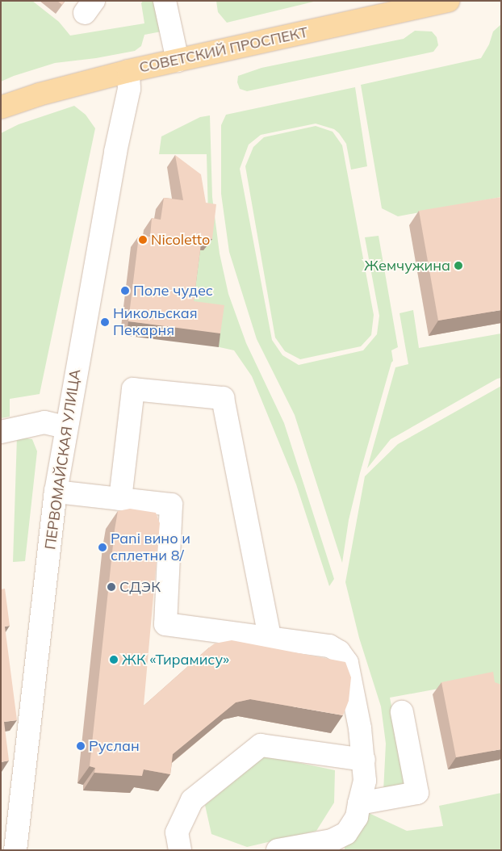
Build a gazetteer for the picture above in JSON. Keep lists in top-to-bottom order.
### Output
{
  "streets": {
    "main road": ["СОВЕТСКИЙ ПРОСПЕКТ"],
    "street": ["ПЕРВОМАЙСКАЯ УЛИЦА"]
  },
  "crossings": [
    ["СОВЕТСКИЙ ПРОСПЕКТ", "ПЕРВОМАЙСКАЯ УЛИЦА"]
  ],
  "places": [
    "Nicoletto",
    "Жемчужина",
    "Поле чудес",
    "Никольская Пекарня",
    "Pani вино и сплетни 8/",
    "СДЭК",
    "ЖК «Тирамису»",
    "Руслан"
  ]
}
